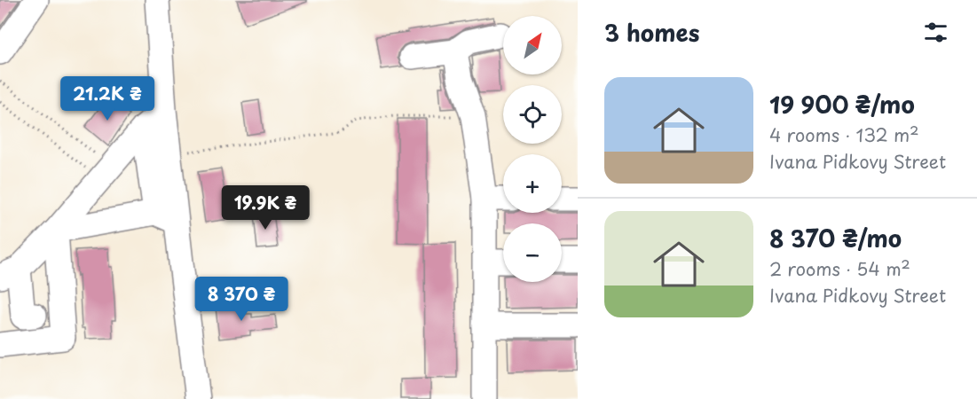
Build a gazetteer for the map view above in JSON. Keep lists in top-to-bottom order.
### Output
{
  "north": "top right",
  "page": {
    "heading": "3 homes",
    "map_buttons": ["+", "−"],
    "list": [
      {
        "name": "19 900 ₴/mo",
        "note": "4 rooms · 132 m² · Ivana Pidkovy Street"
      },
      {
        "name": "8 370 ₴/mo",
        "note": "2 rooms · 54 m² · Ivana Pidkovy Street"
      }
    ],
    "price": ["21.2K ₴", "19.9K ₴", "8 370 ₴"]
  }
}
